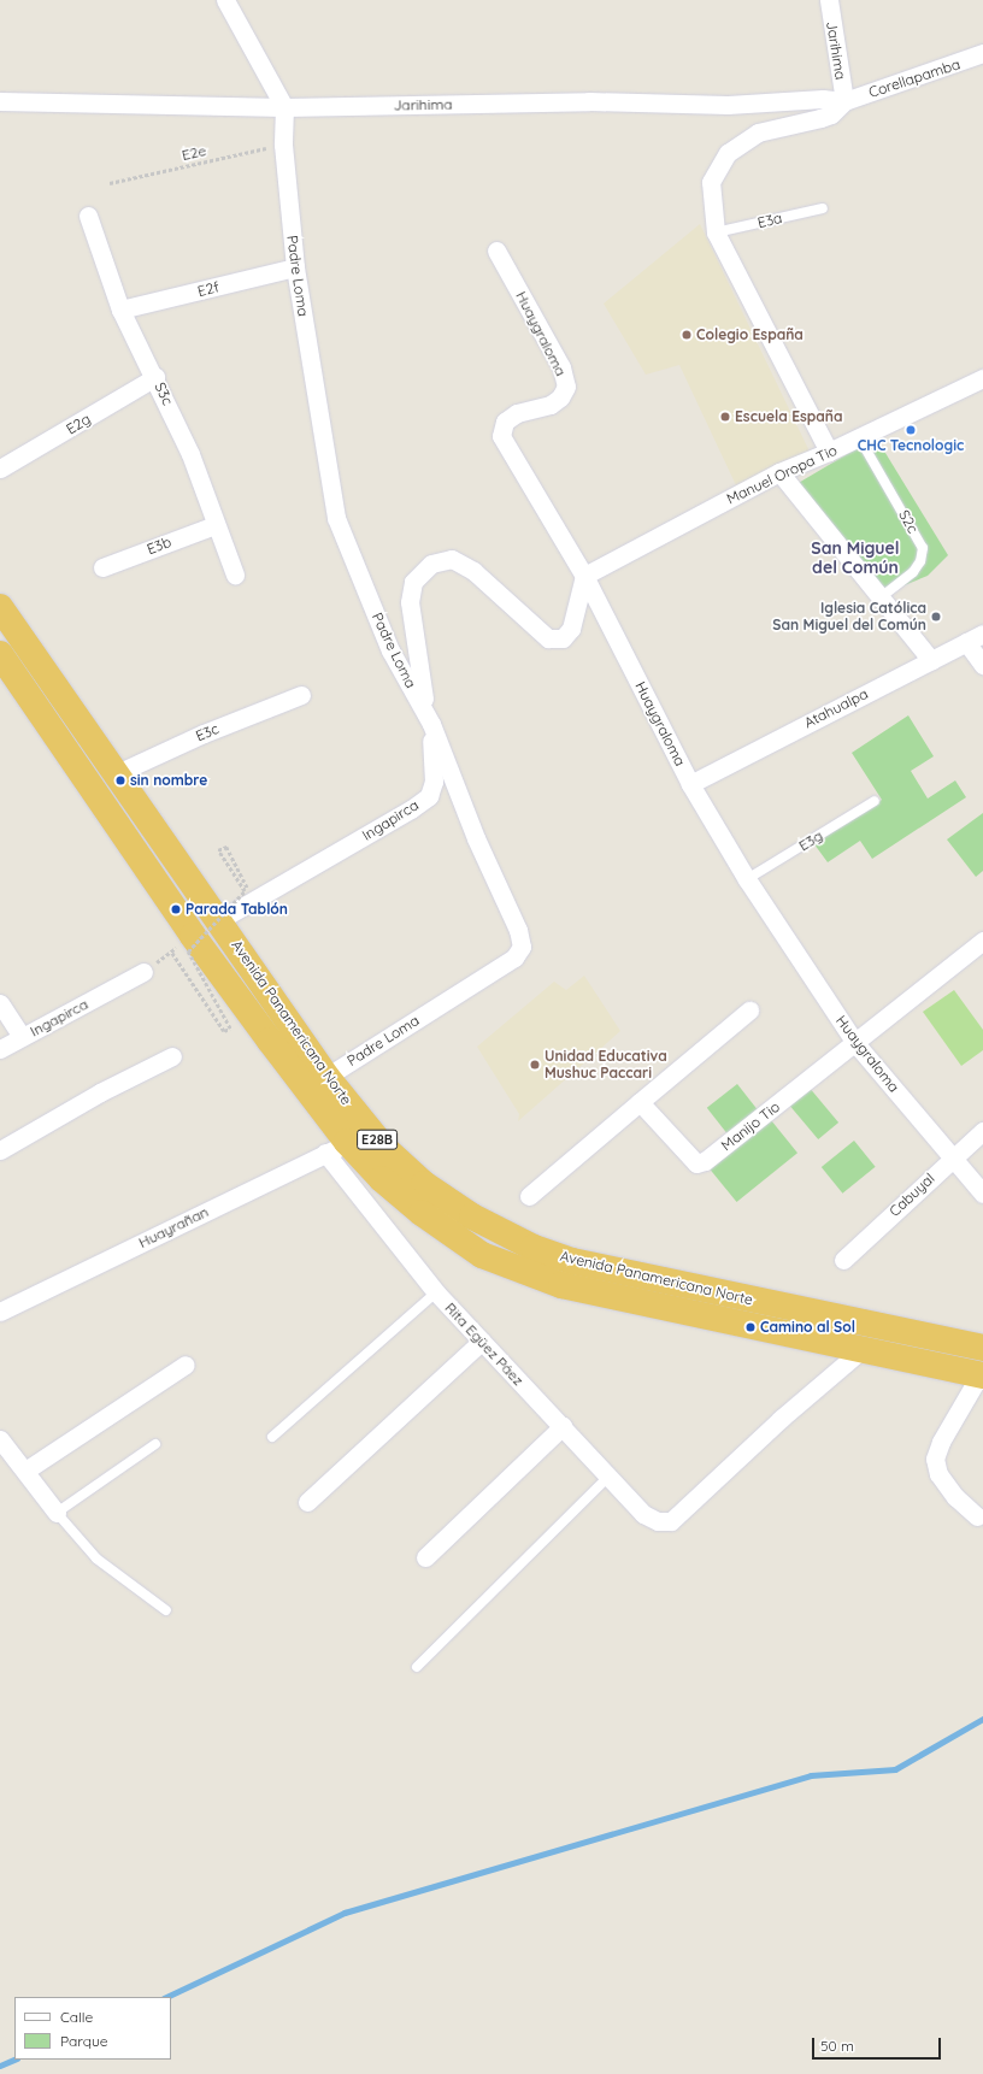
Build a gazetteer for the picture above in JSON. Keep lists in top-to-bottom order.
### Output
{
  "streets": {
    "highway": ["Avenida Panamericana Norte", "E28B"],
    "street": [
      "Jarihima",
      "Corellapamba",
      "Padre Loma",
      "E2f",
      "Huaygraloma",
      "S3c",
      "E2g",
      "Manuel Oropa Tio",
      "E3b",
      "Atahualpa",
      "E3c",
      "Ingapirca",
      "Manijo Tio",
      "Cabuyal",
      "Huayrañan",
      "Rita Egüez Páez"
    ],
    "lane": ["E3a", "S2c", "E3g"],
    "path": ["E2e"]
  },
  "crossings": [
    ["Jarihima", "Corellapamba"],
    ["Jarihima", "E3a"],
    ["Jarihima", "Padre Loma"],
    ["Jarihima", "Manuel Oropa Tio"],
    ["E2e", "Padre Loma"],
    ["Padre Loma", "E2f"],
    ["Padre Loma", "Ingapirca"],
    ["Padre Loma", "Avenida Panamericana Norte"],
    ["E2f", "S3c"],
    ["Huaygraloma", "Manuel Oropa Tio"],
    ["Huaygraloma", "Atahualpa"],
    ["Huaygraloma", "Ingapirca"],
    ["Huaygraloma", "E3g"],
    ["Huaygraloma", "Manijo Tio"],
    ["Huaygraloma", "Cabuyal"],
    ["S3c", "E2g"],
    ["S3c", "E3b"],
    ["Manuel Oropa Tio", "S2c"],
    ["Manuel Oropa Tio", "Ingapirca"],
    ["E3c", "Avenida Panamericana Norte"],
    ["Ingapirca", "Avenida Panamericana Norte"],
    ["Avenida Panamericana Norte", "Huayrañan"],
    ["Avenida Panamericana Norte", "Rita Egüez Páez"],
    ["Huayrañan", "Rita Egüez Páez"]
  ],
  "districts": ["San Miguel del Común"],
  "places": [
    "Colegio España",
    "Escuela España",
    "CHC Tecnologic",
    "Iglesia Católica San Miguel del Común",
    "sin nombre",
    "Parada Tablón",
    "Unidad Educativa Mushuc Paccari",
    "Camino al Sol"
  ],
  "legend": ["Calle", "Parque"],
  "scale_bar": "50 m"
}
